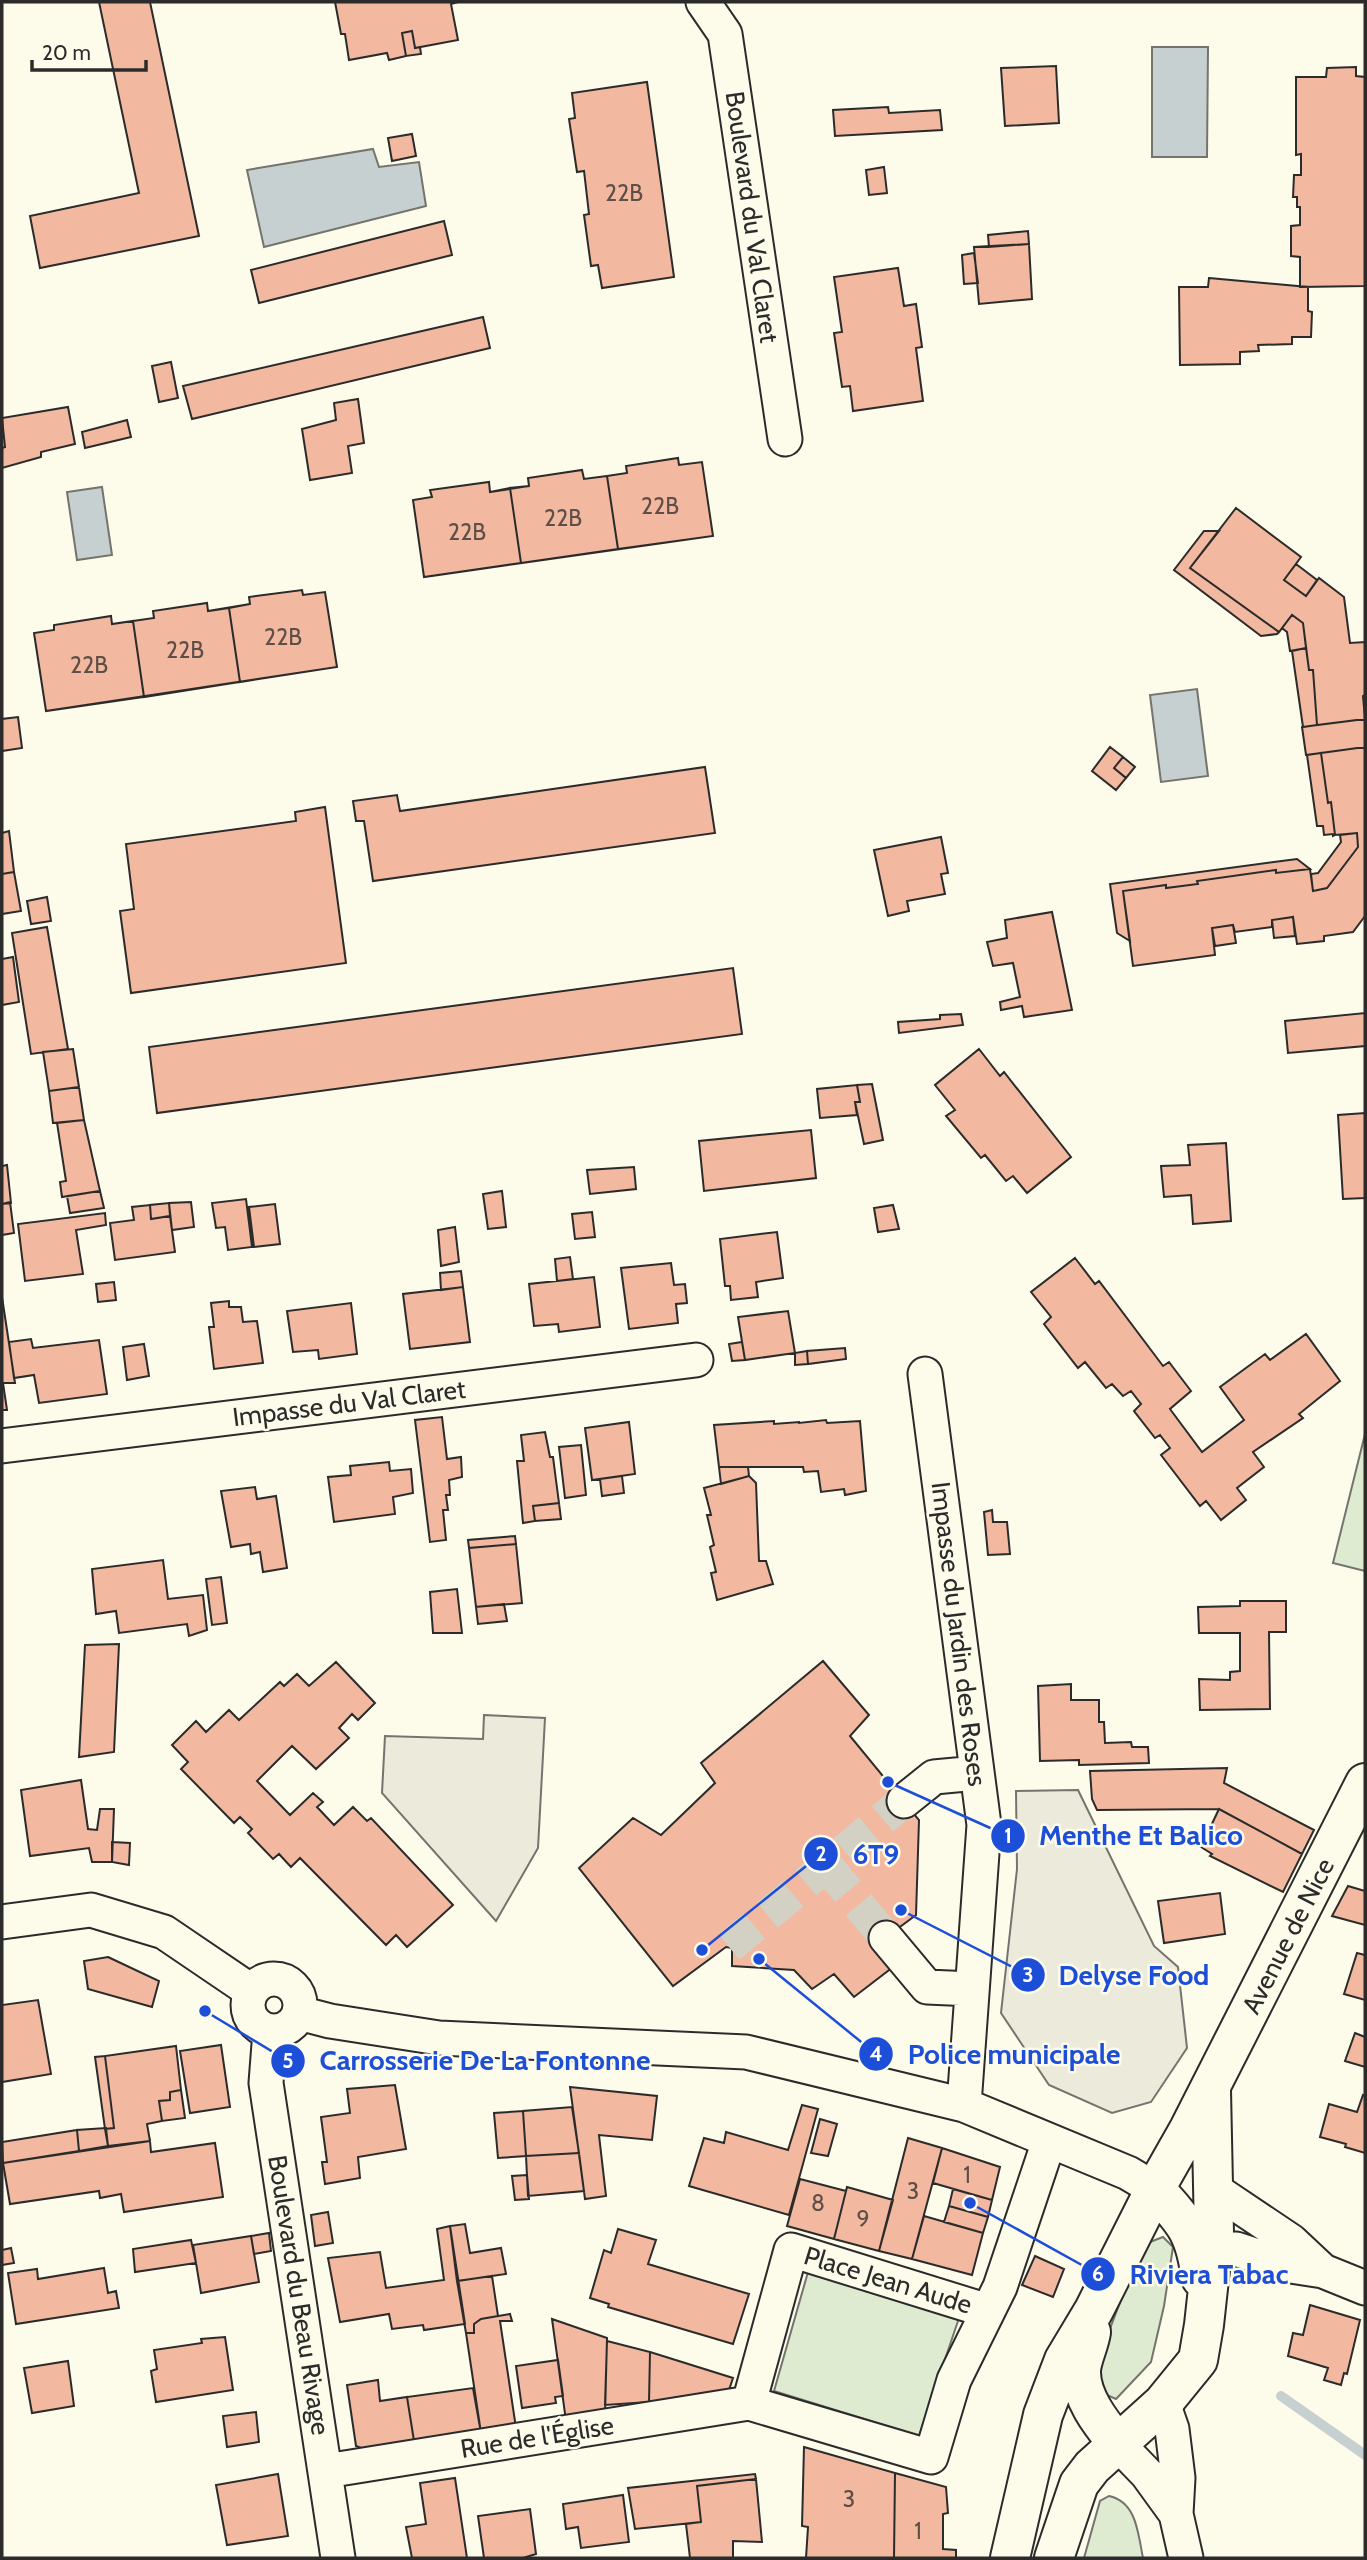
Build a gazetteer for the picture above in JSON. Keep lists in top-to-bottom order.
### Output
{
  "streets": {
    "main road": ["Avenue de Nice"],
    "street": [
      "Boulevard du Val Claret",
      "Impasse du Val Claret",
      "Impasse du Jardin des Roses",
      "Place Jean Aude",
      "Boulevard du Beau Rivage",
      "Rue de l'Église"
    ]
  },
  "crossings": [
    ["Place Jean Aude", "Rue de l'Église"],
    ["Boulevard du Beau Rivage", "Rue de l'Église"]
  ],
  "places": [
    "Menthe Et Balico",
    "Delyse Food",
    "6T9",
    "Police municipale",
    "Carrosserie De La Fontonne",
    "Riviera Tabac"
  ],
  "house_numbers": [
    "22B",
    "22B",
    "22B",
    "22B",
    "22B",
    "22B",
    "22B",
    "1",
    "3",
    "8",
    "9",
    "3",
    "1"
  ],
  "scale_bar": "20 m"
}
